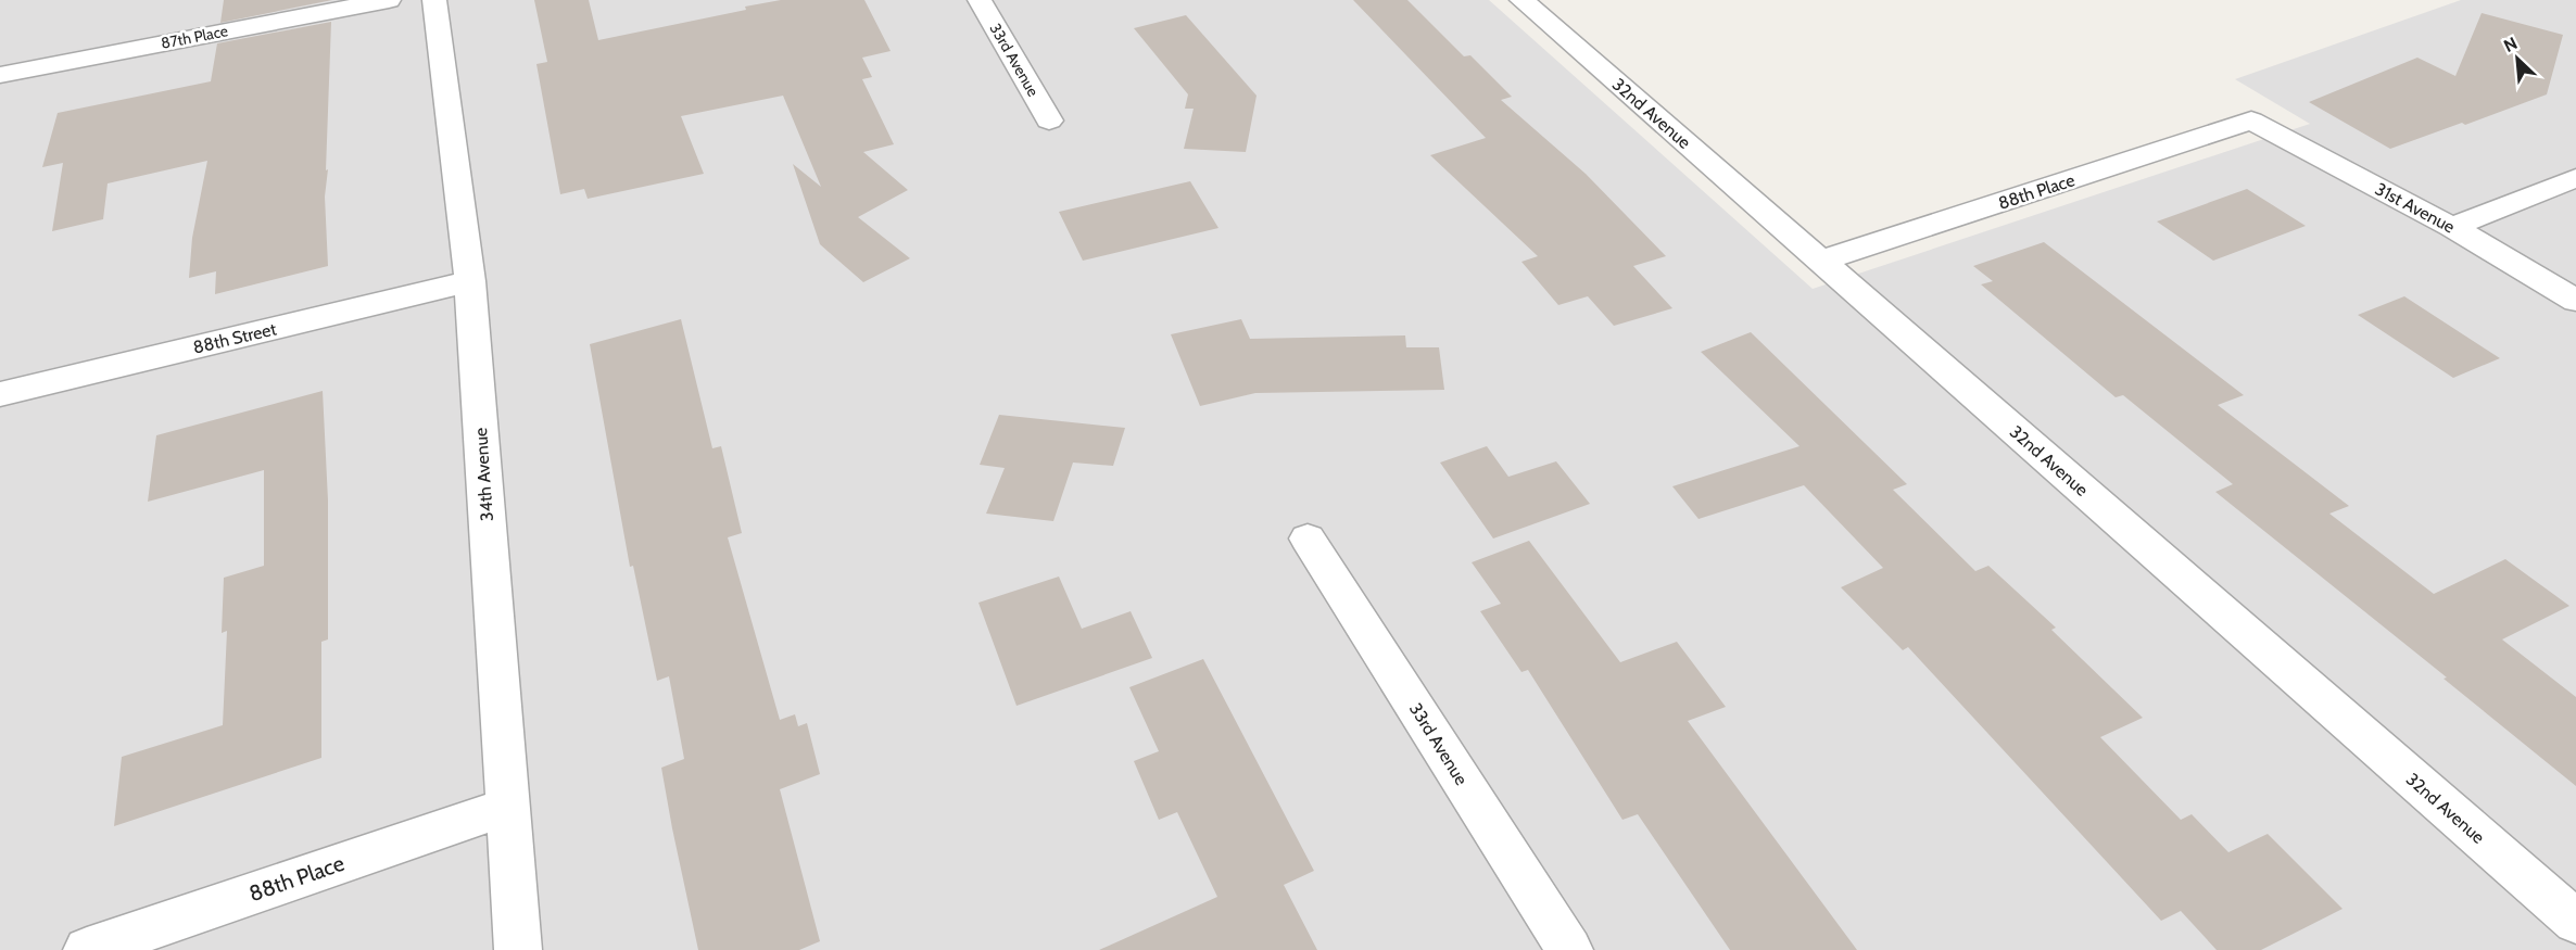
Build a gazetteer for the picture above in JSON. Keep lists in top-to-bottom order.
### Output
{
  "streets": {
    "street": [
      "87th Place",
      "33rd Avenue",
      "32nd Avenue",
      "88th Place",
      "31st Avenue",
      "88th Street",
      "34th Avenue"
    ]
  },
  "crossings": [
    ["32nd Avenue", "88th Place"],
    ["88th Place", "31st Avenue"],
    ["88th Place", "34th Avenue"],
    ["88th Street", "34th Avenue"]
  ],
  "north": "top left"
}
